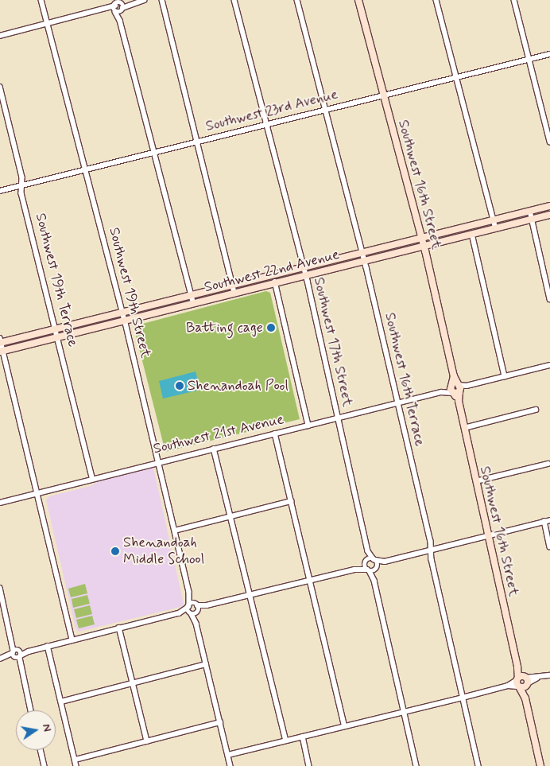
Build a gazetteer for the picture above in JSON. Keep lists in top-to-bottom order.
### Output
{
  "streets": {
    "main road": ["Southwest 16th Street", "Southwest 22nd Avenue"],
    "street": [
      "Southwest 23rd Avenue",
      "Southwest 19th Terrace",
      "Southwest 19th Street",
      "Southwest 17th Street",
      "Southwest 16th Terrace",
      "Southwest 21st Avenue"
    ]
  },
  "crossings": [
    ["Southwest 23rd Avenue", "Southwest 16th Street"],
    ["Southwest 23rd Avenue", "Southwest 19th Terrace"],
    ["Southwest 23rd Avenue", "Southwest 19th Street"],
    ["Southwest 23rd Avenue", "Southwest 17th Street"],
    ["Southwest 23rd Avenue", "Southwest 16th Terrace"],
    ["Southwest 16th Street", "Southwest 22nd Avenue"],
    ["Southwest 16th Street", "Southwest 21st Avenue"],
    ["Southwest 22nd Avenue", "Southwest 19th Terrace"],
    ["Southwest 22nd Avenue", "Southwest 19th Street"],
    ["Southwest 22nd Avenue", "Southwest 17th Street"],
    ["Southwest 22nd Avenue", "Southwest 16th Terrace"],
    ["Southwest 19th Terrace", "Southwest 21st Avenue"],
    ["Southwest 19th Street", "Southwest 21st Avenue"],
    ["Southwest 17th Street", "Southwest 21st Avenue"],
    ["Southwest 16th Terrace", "Southwest 21st Avenue"]
  ],
  "places": ["Batting cage", "Shenandoah Pool", "Shenandoah Middle School"],
  "north": "right"
}
